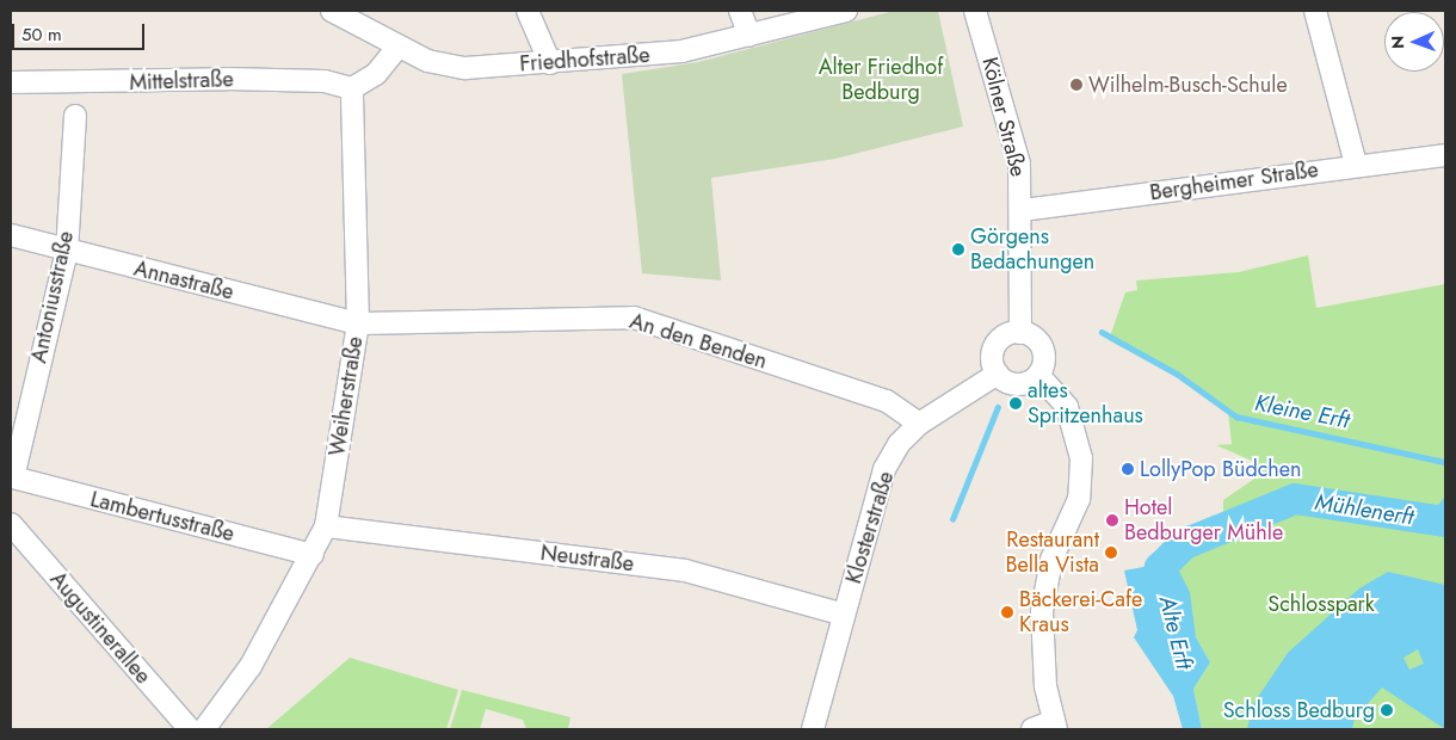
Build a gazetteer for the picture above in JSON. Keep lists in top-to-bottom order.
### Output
{
  "streets": {
    "street": [
      "Friedhofstraße",
      "Mittelstraße",
      "Kölner Straße",
      "Bergheimer Straße",
      "Annastraße",
      "Antoniusstraße",
      "An den Benden",
      "Weiherstraße",
      "Lambertusstraße",
      "Klosterstraße",
      "Neustraße",
      "Augustinerallee"
    ]
  },
  "crossings": [
    ["Mittelstraße", "Weiherstraße"],
    ["Kölner Straße", "Bergheimer Straße"],
    ["Kölner Straße", "Klosterstraße"],
    ["Annastraße", "Antoniusstraße"],
    ["Annastraße", "An den Benden"],
    ["Annastraße", "Weiherstraße"],
    ["Antoniusstraße", "Lambertusstraße"],
    ["An den Benden", "Weiherstraße"],
    ["An den Benden", "Klosterstraße"],
    ["Weiherstraße", "Lambertusstraße"],
    ["Weiherstraße", "Neustraße"],
    ["Klosterstraße", "Neustraße"]
  ],
  "water": ["Kleine Erft", "Mühlenerft", "Alte Erft"],
  "parks": ["Alter Friedhof Bedburg", "Schlosspark"],
  "places": [
    "Wilhelm-Busch-Schule",
    "Görgens Bedachungen",
    "altes Spritzenhaus",
    "LollyPop Büdchen",
    "Hotel Bedburger Mühle",
    "Restaurant Bella Vista",
    "Bäckerei-Cafe Kraus",
    "Schloss Bedburg"
  ],
  "scale_bar": "50 m",
  "north": "left"
}
